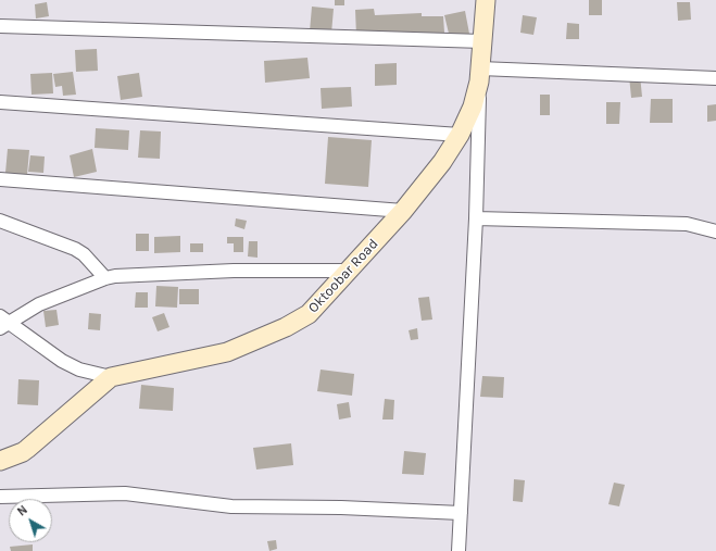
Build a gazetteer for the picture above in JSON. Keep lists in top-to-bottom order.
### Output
{
  "streets": {
    "street": ["Oktoobar Road"]
  },
  "north": "top left"
}
